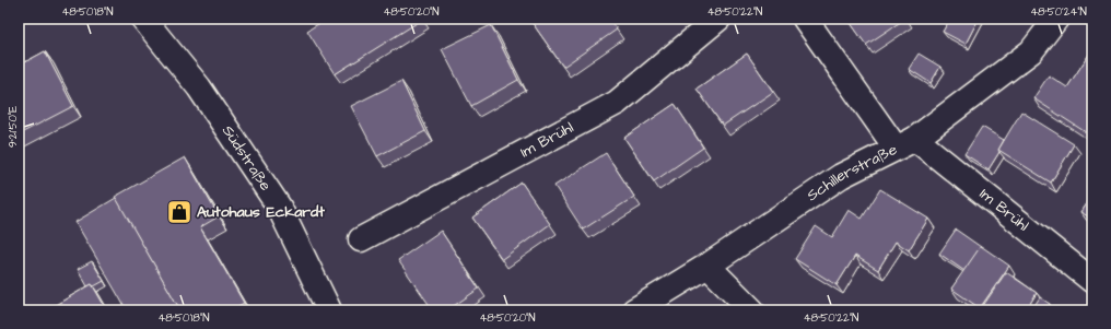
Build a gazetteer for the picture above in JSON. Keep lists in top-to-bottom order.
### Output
{
  "streets": {
    "street": ["Im Brühl", "Südstraße", "Schillerstraße"]
  },
  "crossings": [
    ["Im Brühl", "Schillerstraße"]
  ],
  "places": {
    "shop": ["Autohaus Eckardt"]
  },
  "coordinates": [
    "48°50'18\"N",
    "48°50'20\"N",
    "48°50'22\"N",
    "48°50'24\"N",
    "9°21'50\"E"
  ]
}
